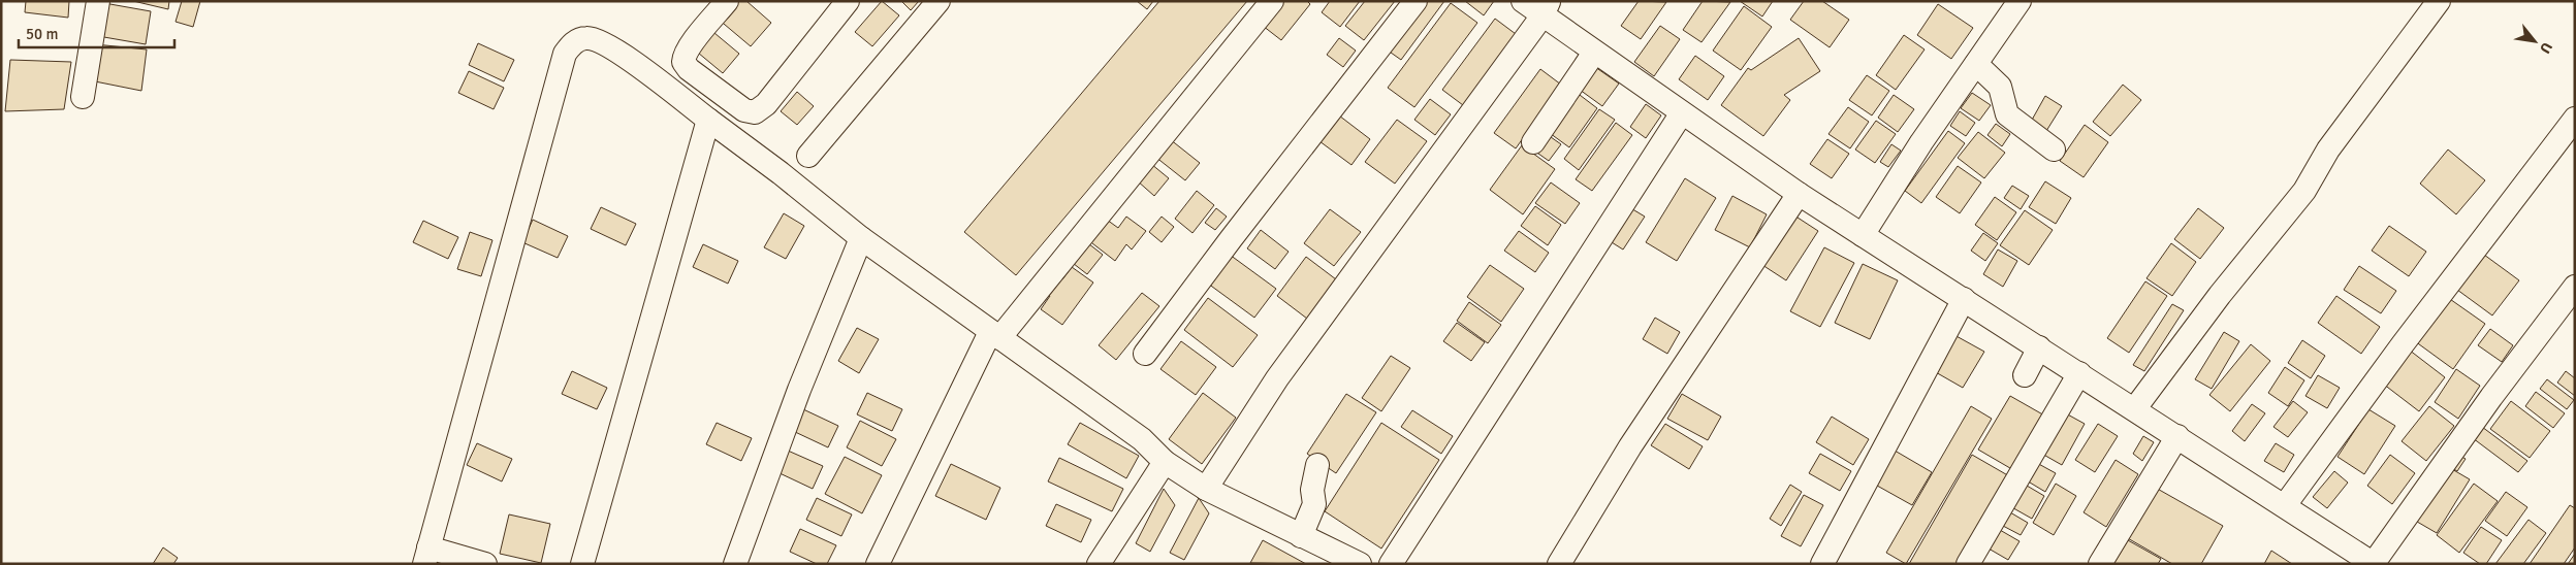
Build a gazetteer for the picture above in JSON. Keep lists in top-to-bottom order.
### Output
{
  "scale_bar": "50 m",
  "north": "bottom right"
}
